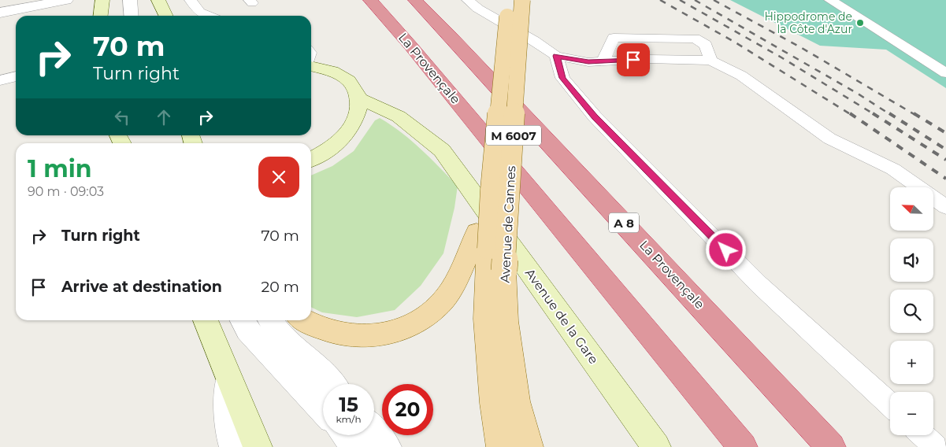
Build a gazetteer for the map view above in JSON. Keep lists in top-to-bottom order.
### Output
{
  "streets": {
    "highway": ["La Provençale", "A 8"],
    "main road": ["M 6007", "Avenue de Cannes", "Avenue de la Gare"]
  },
  "places": ["Hippodrome de la Côte d'Azur"],
  "north": "top left",
  "page": {
    "turn": ["70 m", "Turn right"],
    "heading": ["1 min", "90 m · 09:03"],
    "map_buttons": ["+", "−"],
    "list": [
      {
        "name": "Turn right",
        "value": "70 m"
      },
      {
        "name": "Arrive at destination",
        "value": "20 m"
      }
    ],
    "speed": "15 km/h",
    "limit": "20"
  }
}
